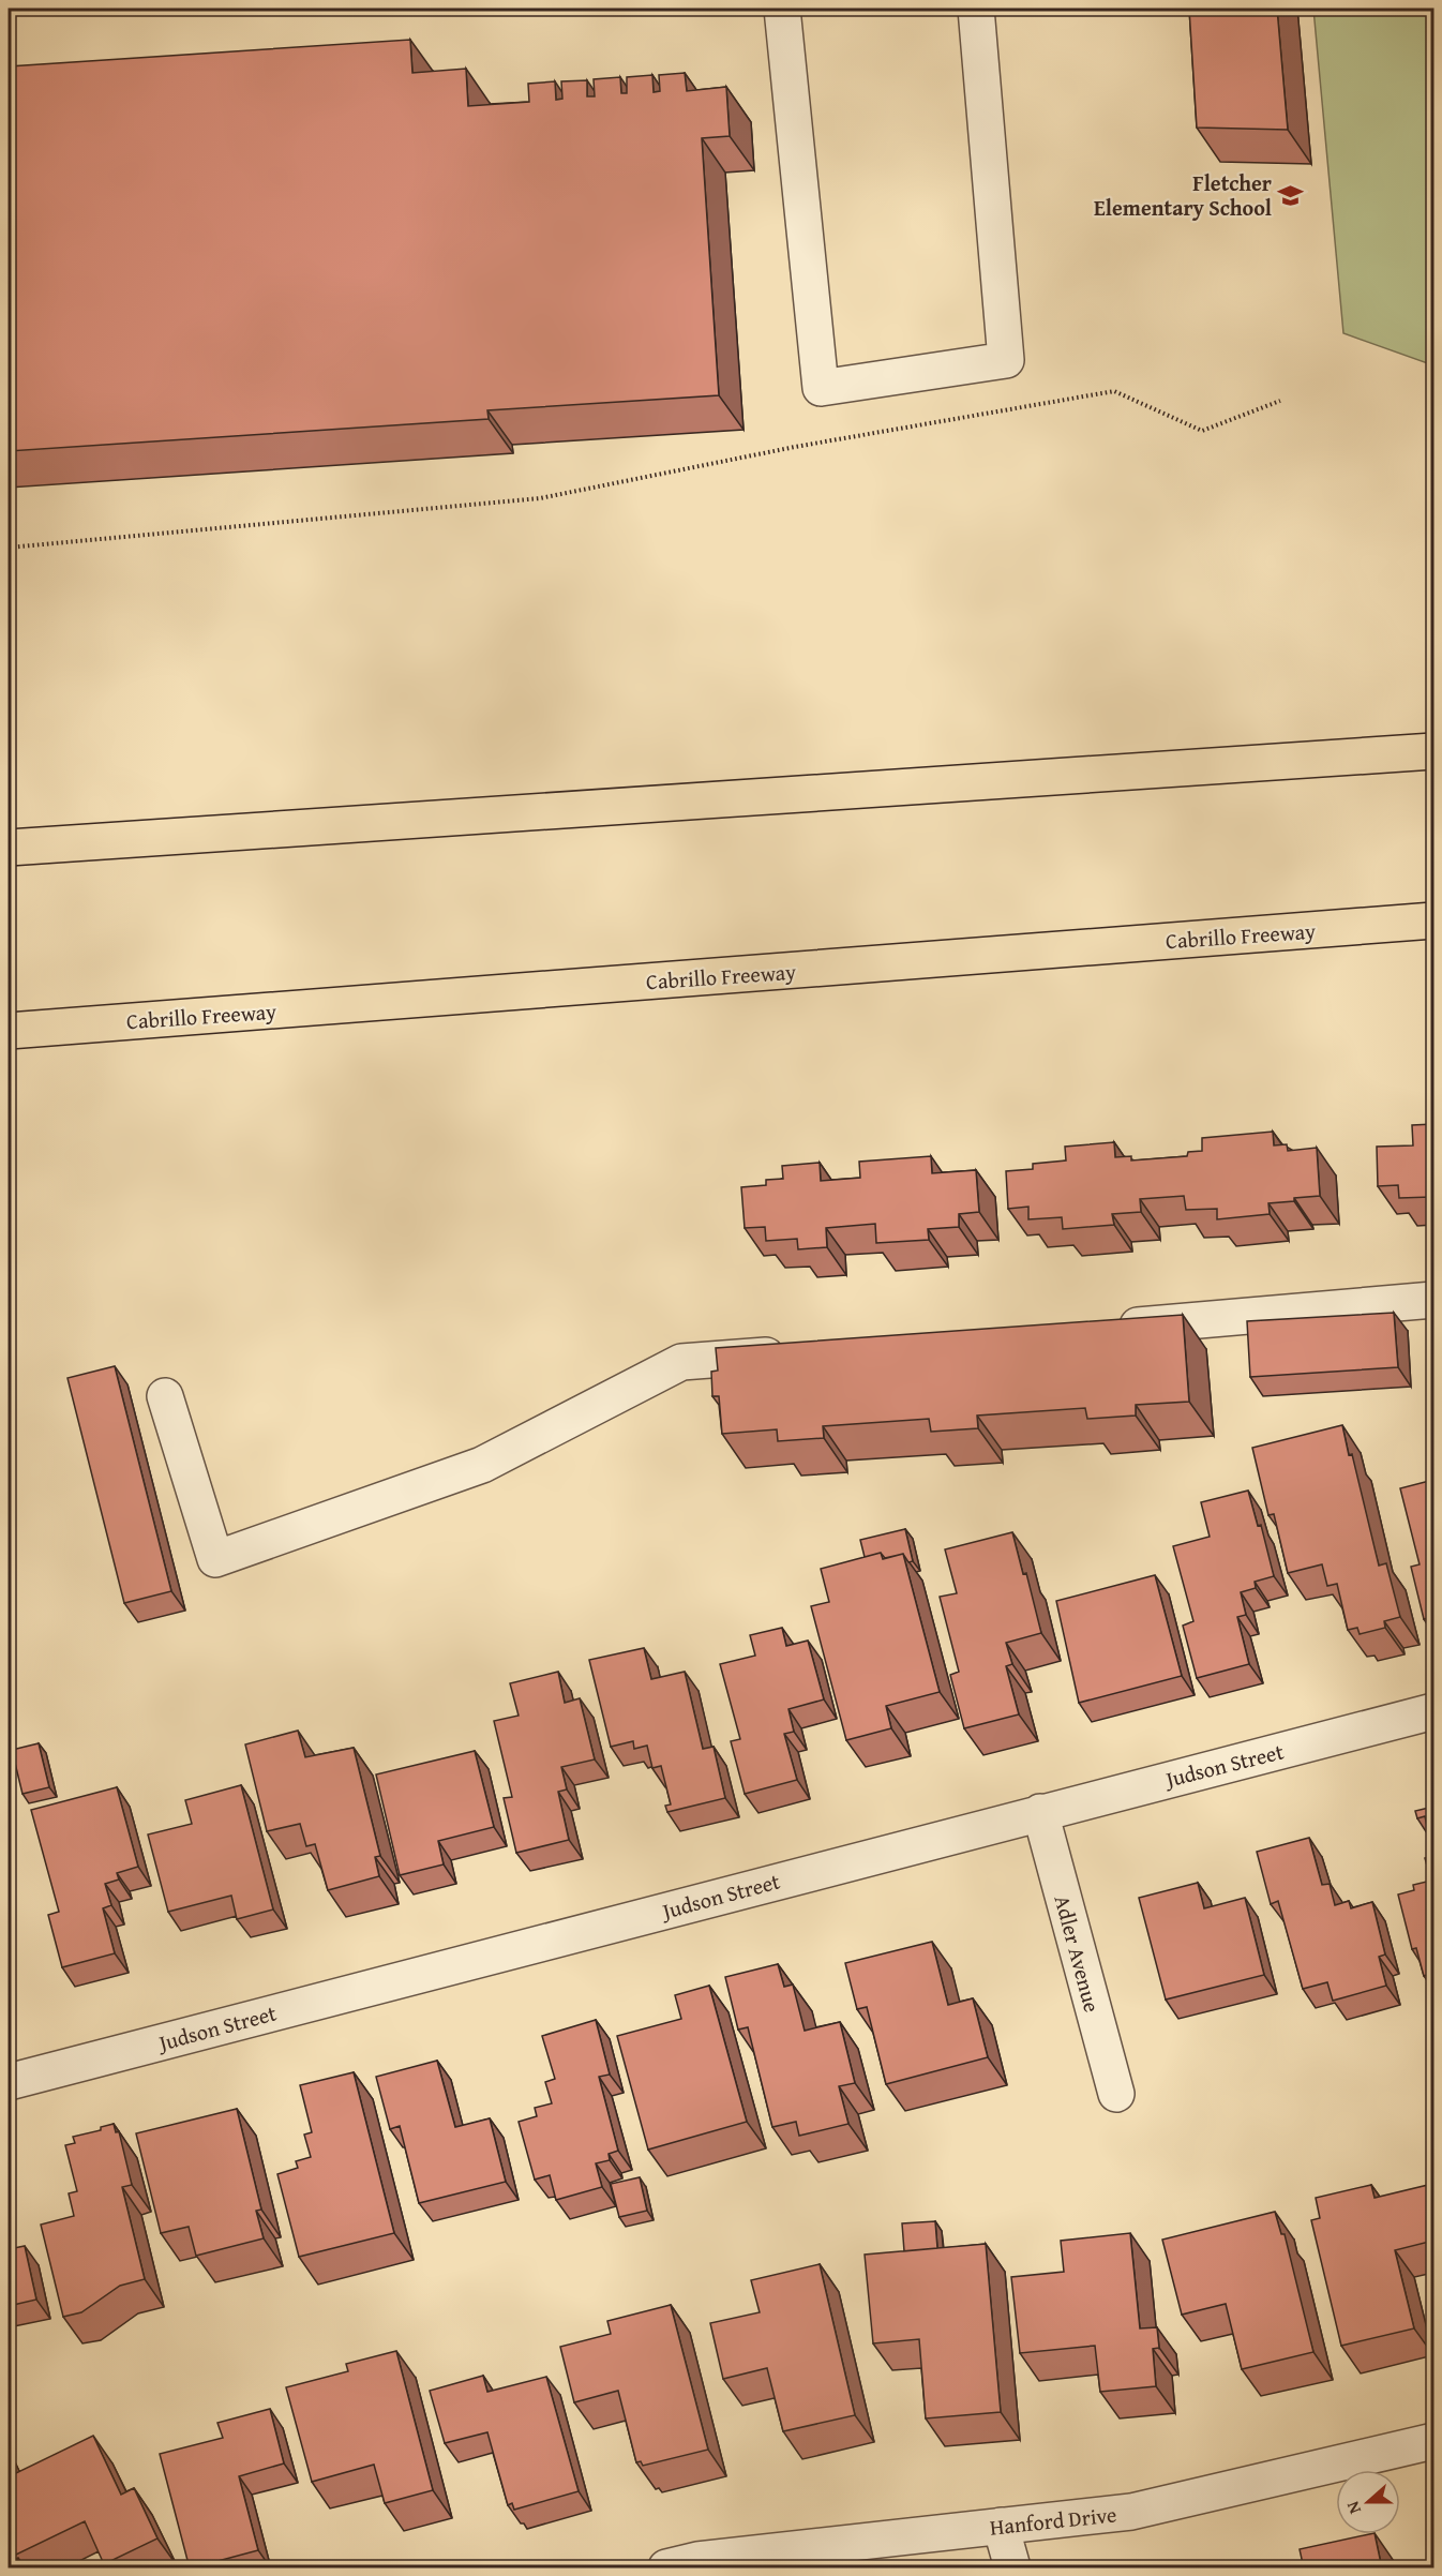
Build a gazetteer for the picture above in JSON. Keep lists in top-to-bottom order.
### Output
{
  "streets": {
    "highway": ["Cabrillo Freeway"],
    "street": ["Judson Street", "Adler Avenue", "Hanford Drive"]
  },
  "crossings": [
    ["Judson Street", "Adler Avenue"]
  ],
  "places": {
    "school or university": ["Fletcher Elementary School"]
  },
  "north": "left"
}
